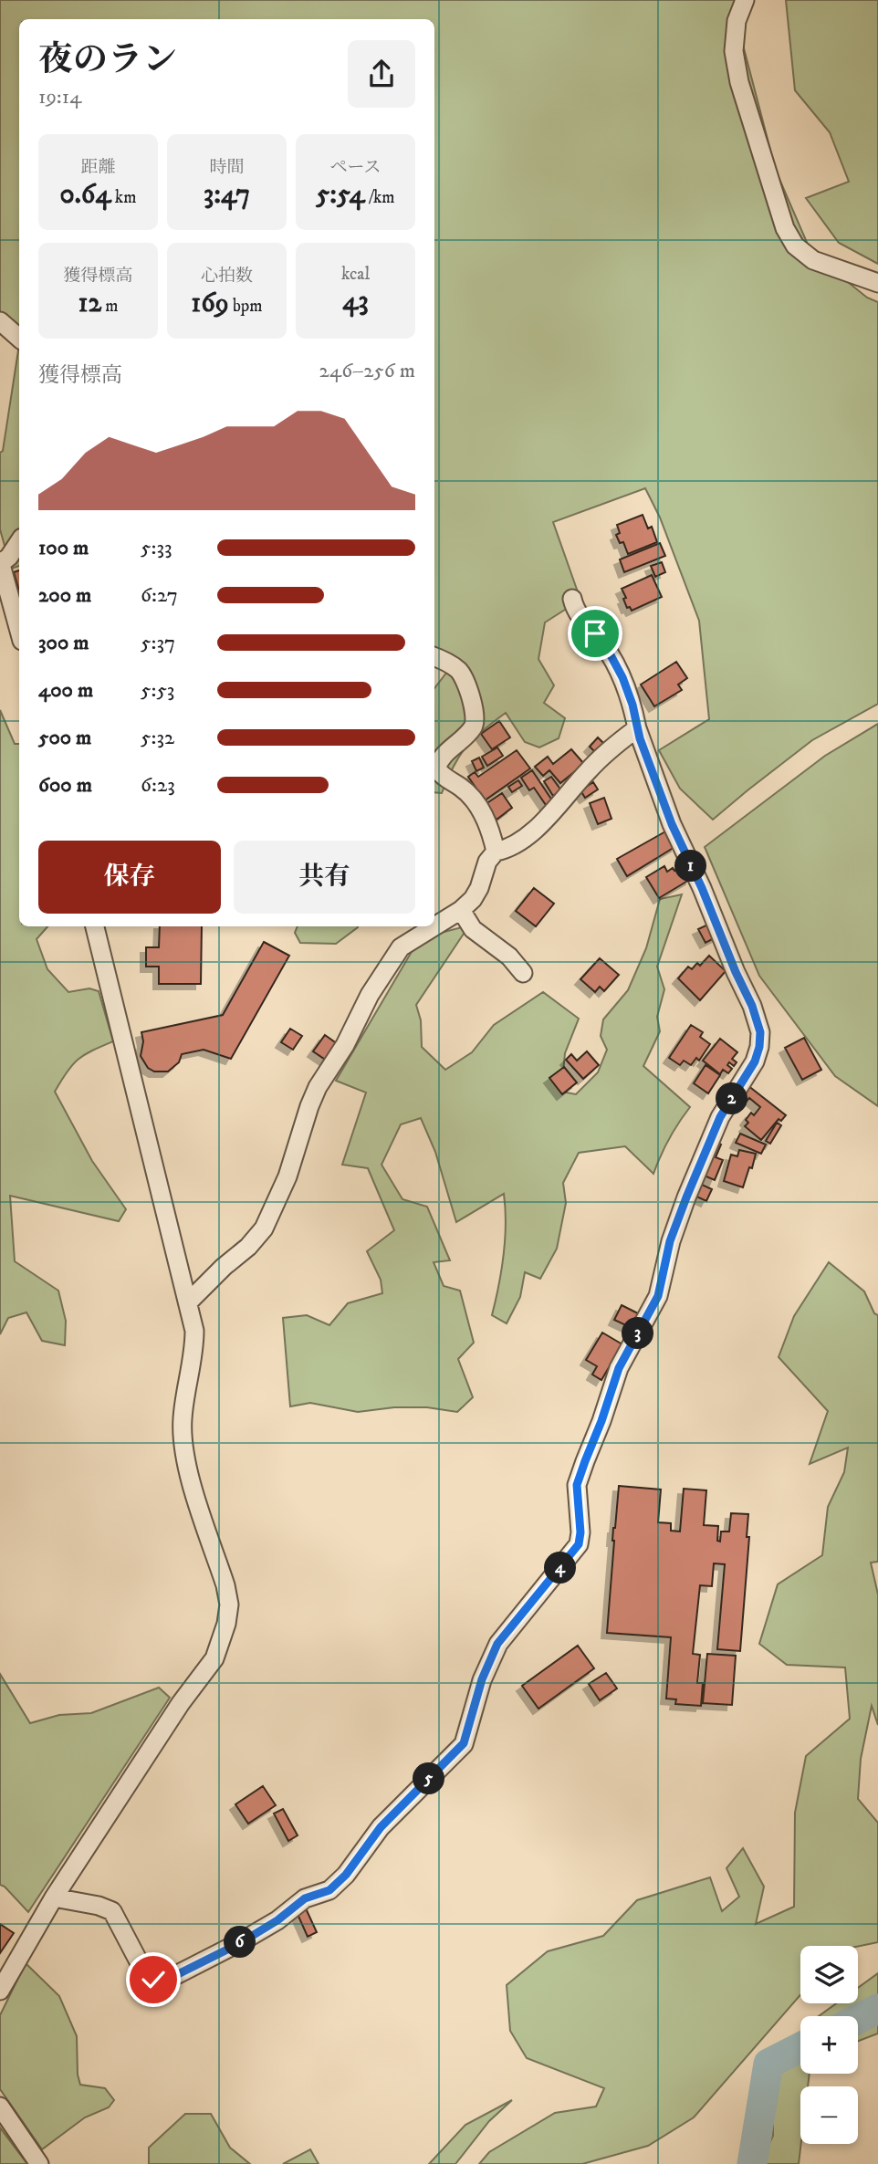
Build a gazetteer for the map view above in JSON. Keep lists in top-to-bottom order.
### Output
{
  "page": {
    "heading": ["夜のラン", "19:14"],
    "stats": [
      ["距離", "0.64 km"],
      ["時間", "3:47"],
      ["ペース", "5:54 /km"],
      ["獲得標高", "12 m"],
      ["心拍数", "169 bpm"],
      ["kcal", "43"]
    ],
    "chart": ["獲得標高", "246–256 m"],
    "list": [
      {
        "name": "100 m",
        "note": "5:33"
      },
      {
        "name": "200 m",
        "note": "6:27"
      },
      {
        "name": "300 m",
        "note": "5:37"
      },
      {
        "name": "400 m",
        "note": "5:53"
      },
      {
        "name": "500 m",
        "note": "5:32"
      },
      {
        "name": "600 m",
        "note": "6:23"
      }
    ],
    "buttons": ["保存", "共有"],
    "pins": [
      "1",
      "2",
      "3",
      "4",
      "5",
      "6"
    ],
    "map_buttons": ["+", "−"]
  }
}
